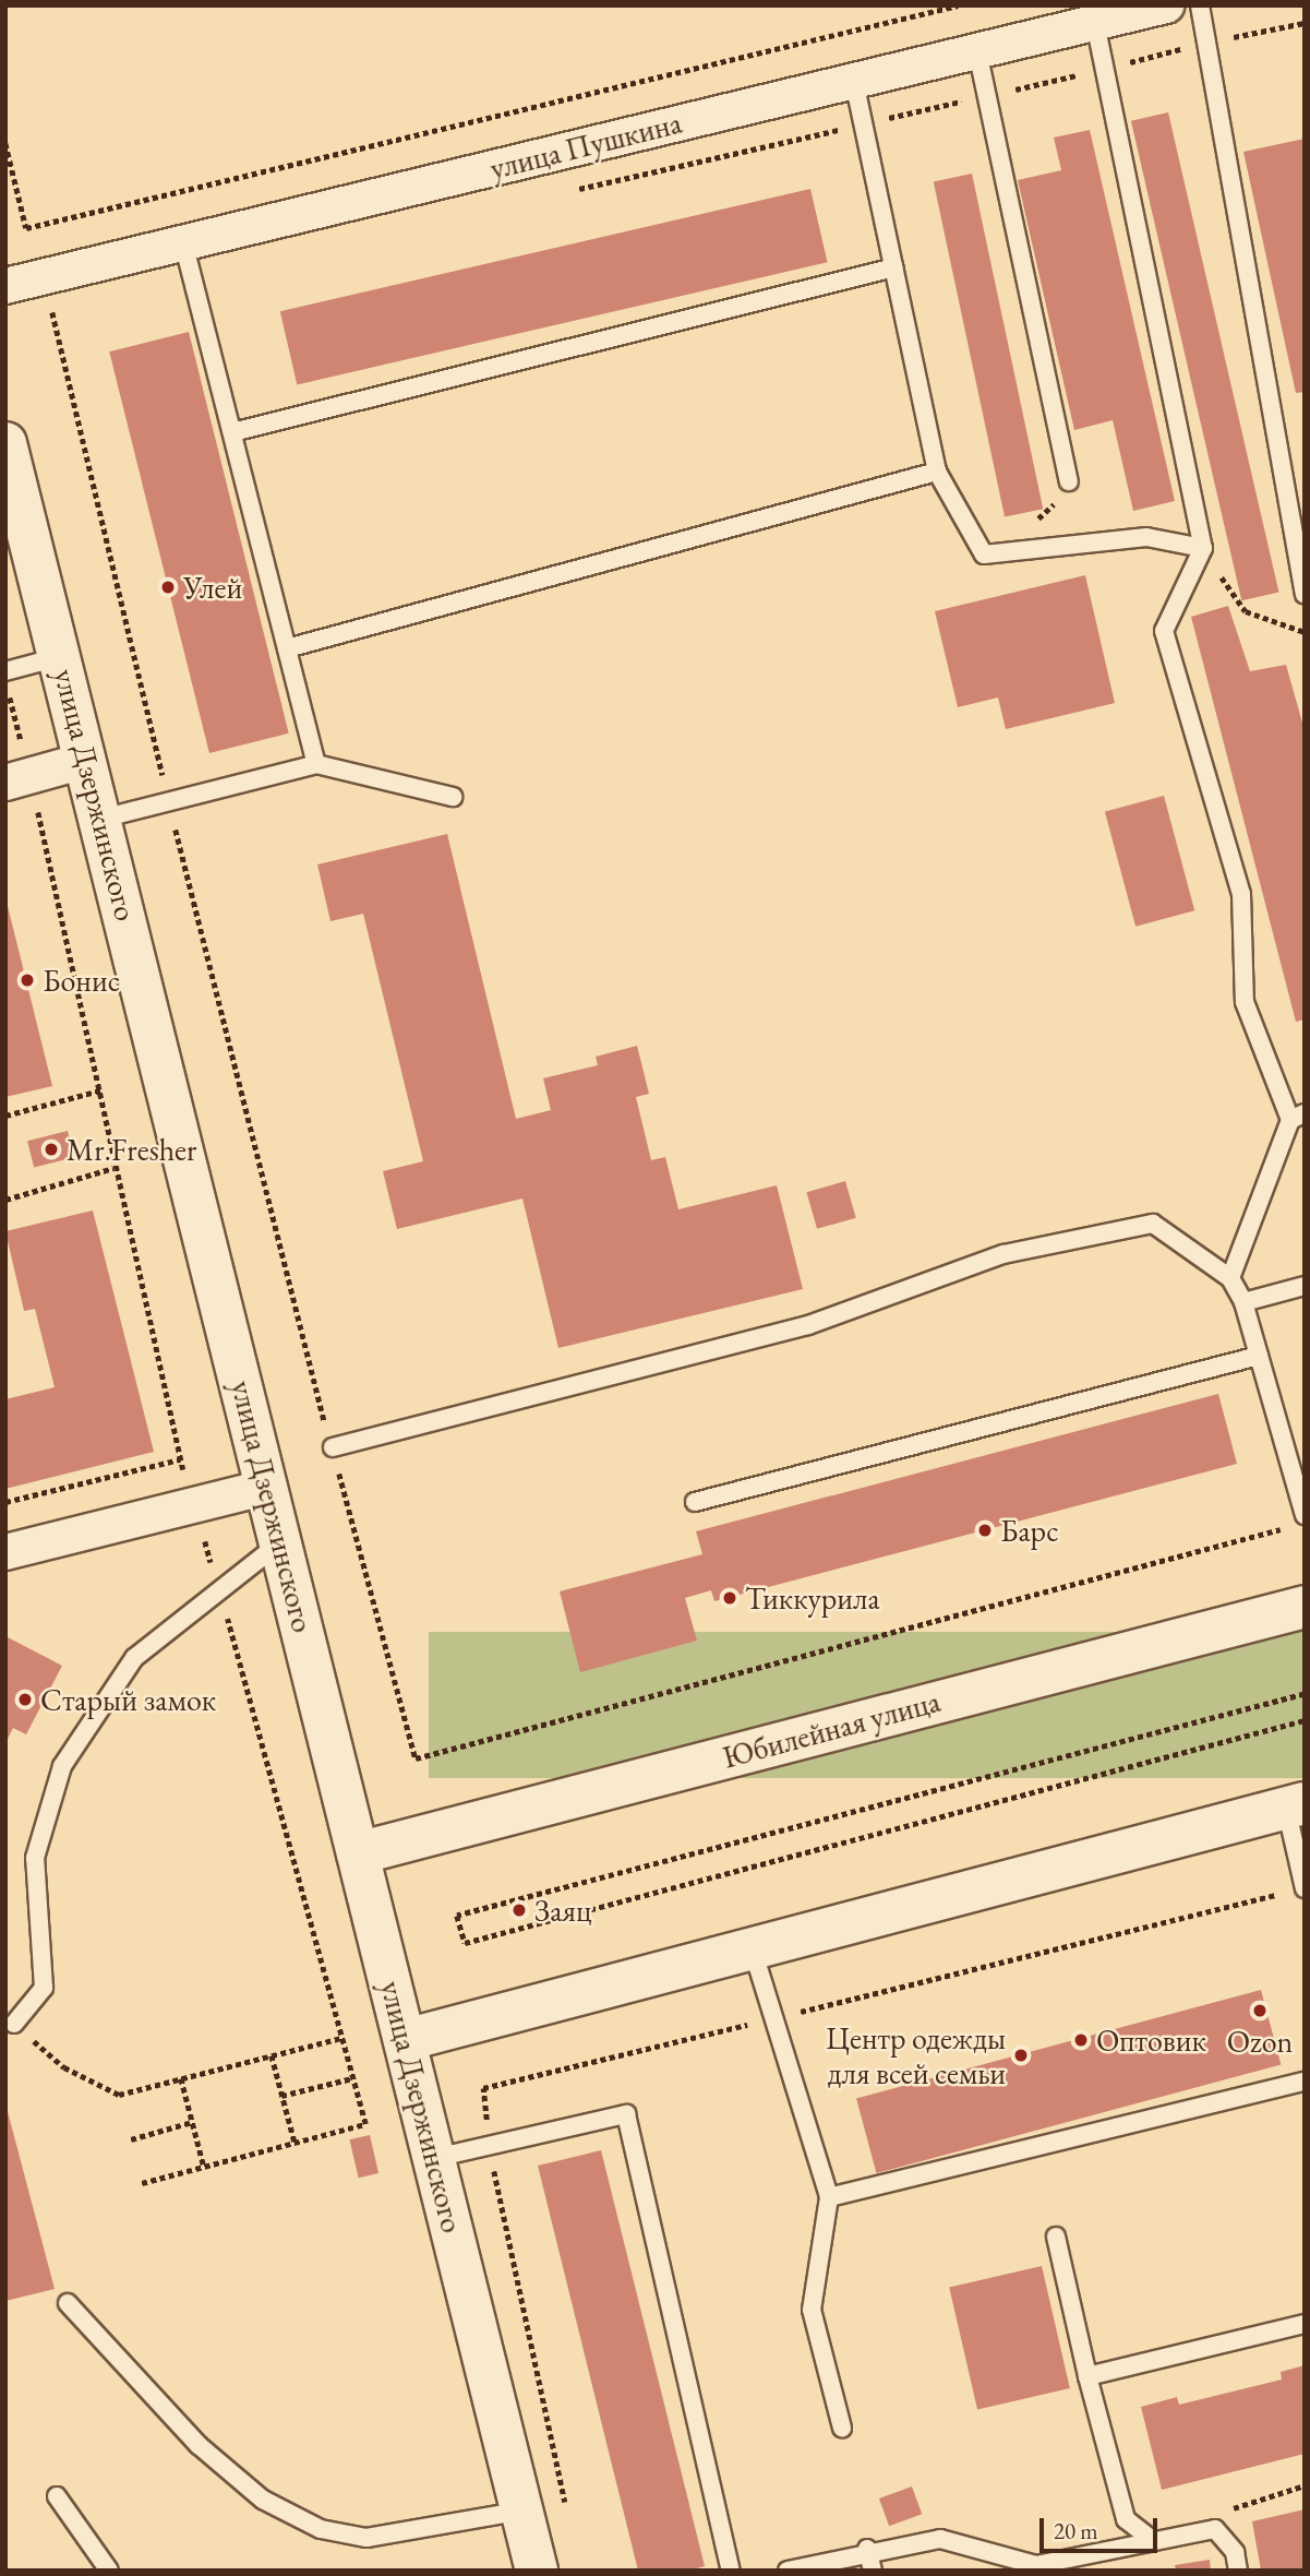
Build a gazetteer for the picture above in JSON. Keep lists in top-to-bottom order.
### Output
{
  "streets": {
    "main road": ["улица Дзержинского", "Юбилейная улица"],
    "street": ["улица Пушкина"]
  },
  "crossings": [
    ["улица Дзержинского", "Юбилейная улица"]
  ],
  "places": [
    "Улей",
    "Бонис",
    "Mr.Fresher",
    "Барс",
    "Тиккурила",
    "Старый замок",
    "Заяц",
    "Ozon",
    "Оптовик",
    "Центр одежды для всей семьи"
  ],
  "scale_bar": "20 m"
}
